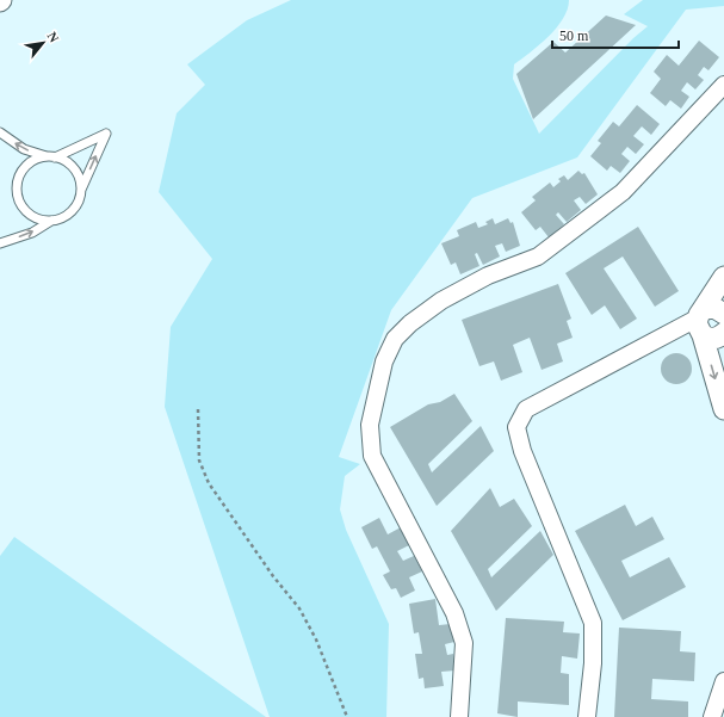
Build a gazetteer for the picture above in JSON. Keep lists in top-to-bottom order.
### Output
{
  "scale_bar": "50 m",
  "north": "top right"
}
